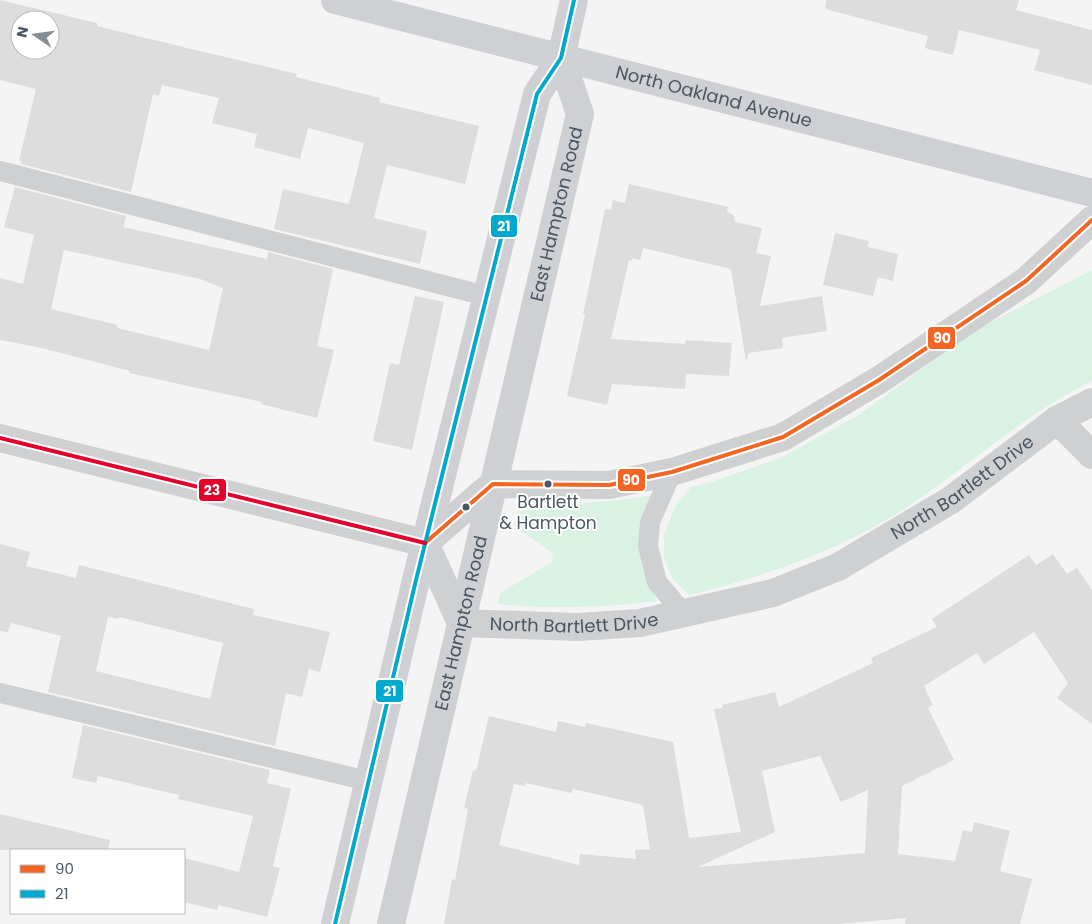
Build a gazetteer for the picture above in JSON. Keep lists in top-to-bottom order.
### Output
{
  "streets": {
    "main road": ["North Oakland Avenue", "East Hampton Road"],
    "street": ["North Bartlett Drive"]
  },
  "crossings": [
    ["North Oakland Avenue", "East Hampton Road"],
    ["East Hampton Road", "North Bartlett Drive"]
  ],
  "places": ["Bartlett & Hampton"],
  "lines": ["transit line 21", "transit line 90", "transit line 23"],
  "legend": ["90", "21"],
  "north": "left"
}
